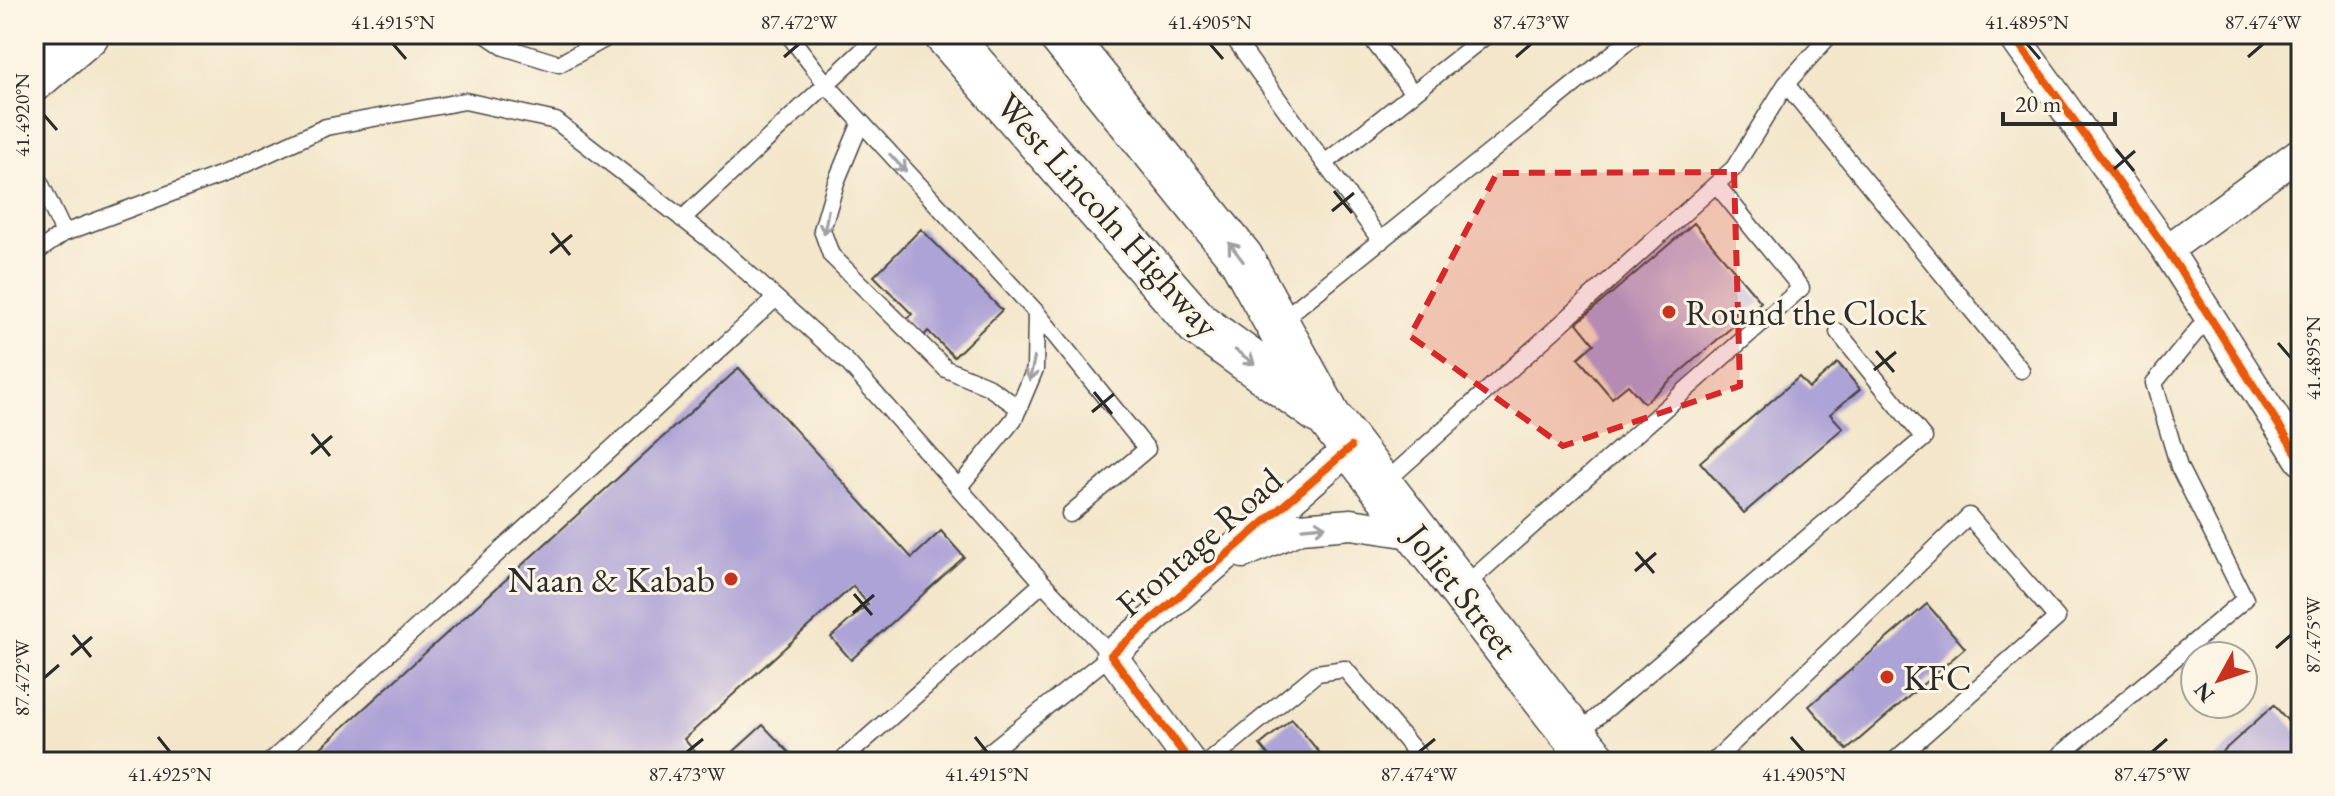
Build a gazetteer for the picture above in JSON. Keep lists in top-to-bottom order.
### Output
{
  "streets": {
    "main road": ["West Lincoln Highway", "Joliet Street"],
    "street": ["Frontage Road"]
  },
  "crossings": [
    ["West Lincoln Highway", "Frontage Road"],
    ["West Lincoln Highway", "Joliet Street"],
    ["Frontage Road", "Joliet Street"]
  ],
  "places": ["Round the Clock", "Naan & Kabab", "KFC"],
  "scale_bar": "20 m",
  "north": "bottom left",
  "coordinates": [
    "41.4915°N",
    "87.472°W",
    "41.4905°N",
    "87.473°W",
    "41.4895°N",
    "87.474°W",
    "41.4920°N",
    "87.475°W",
    "41.4925°N"
  ]
}
